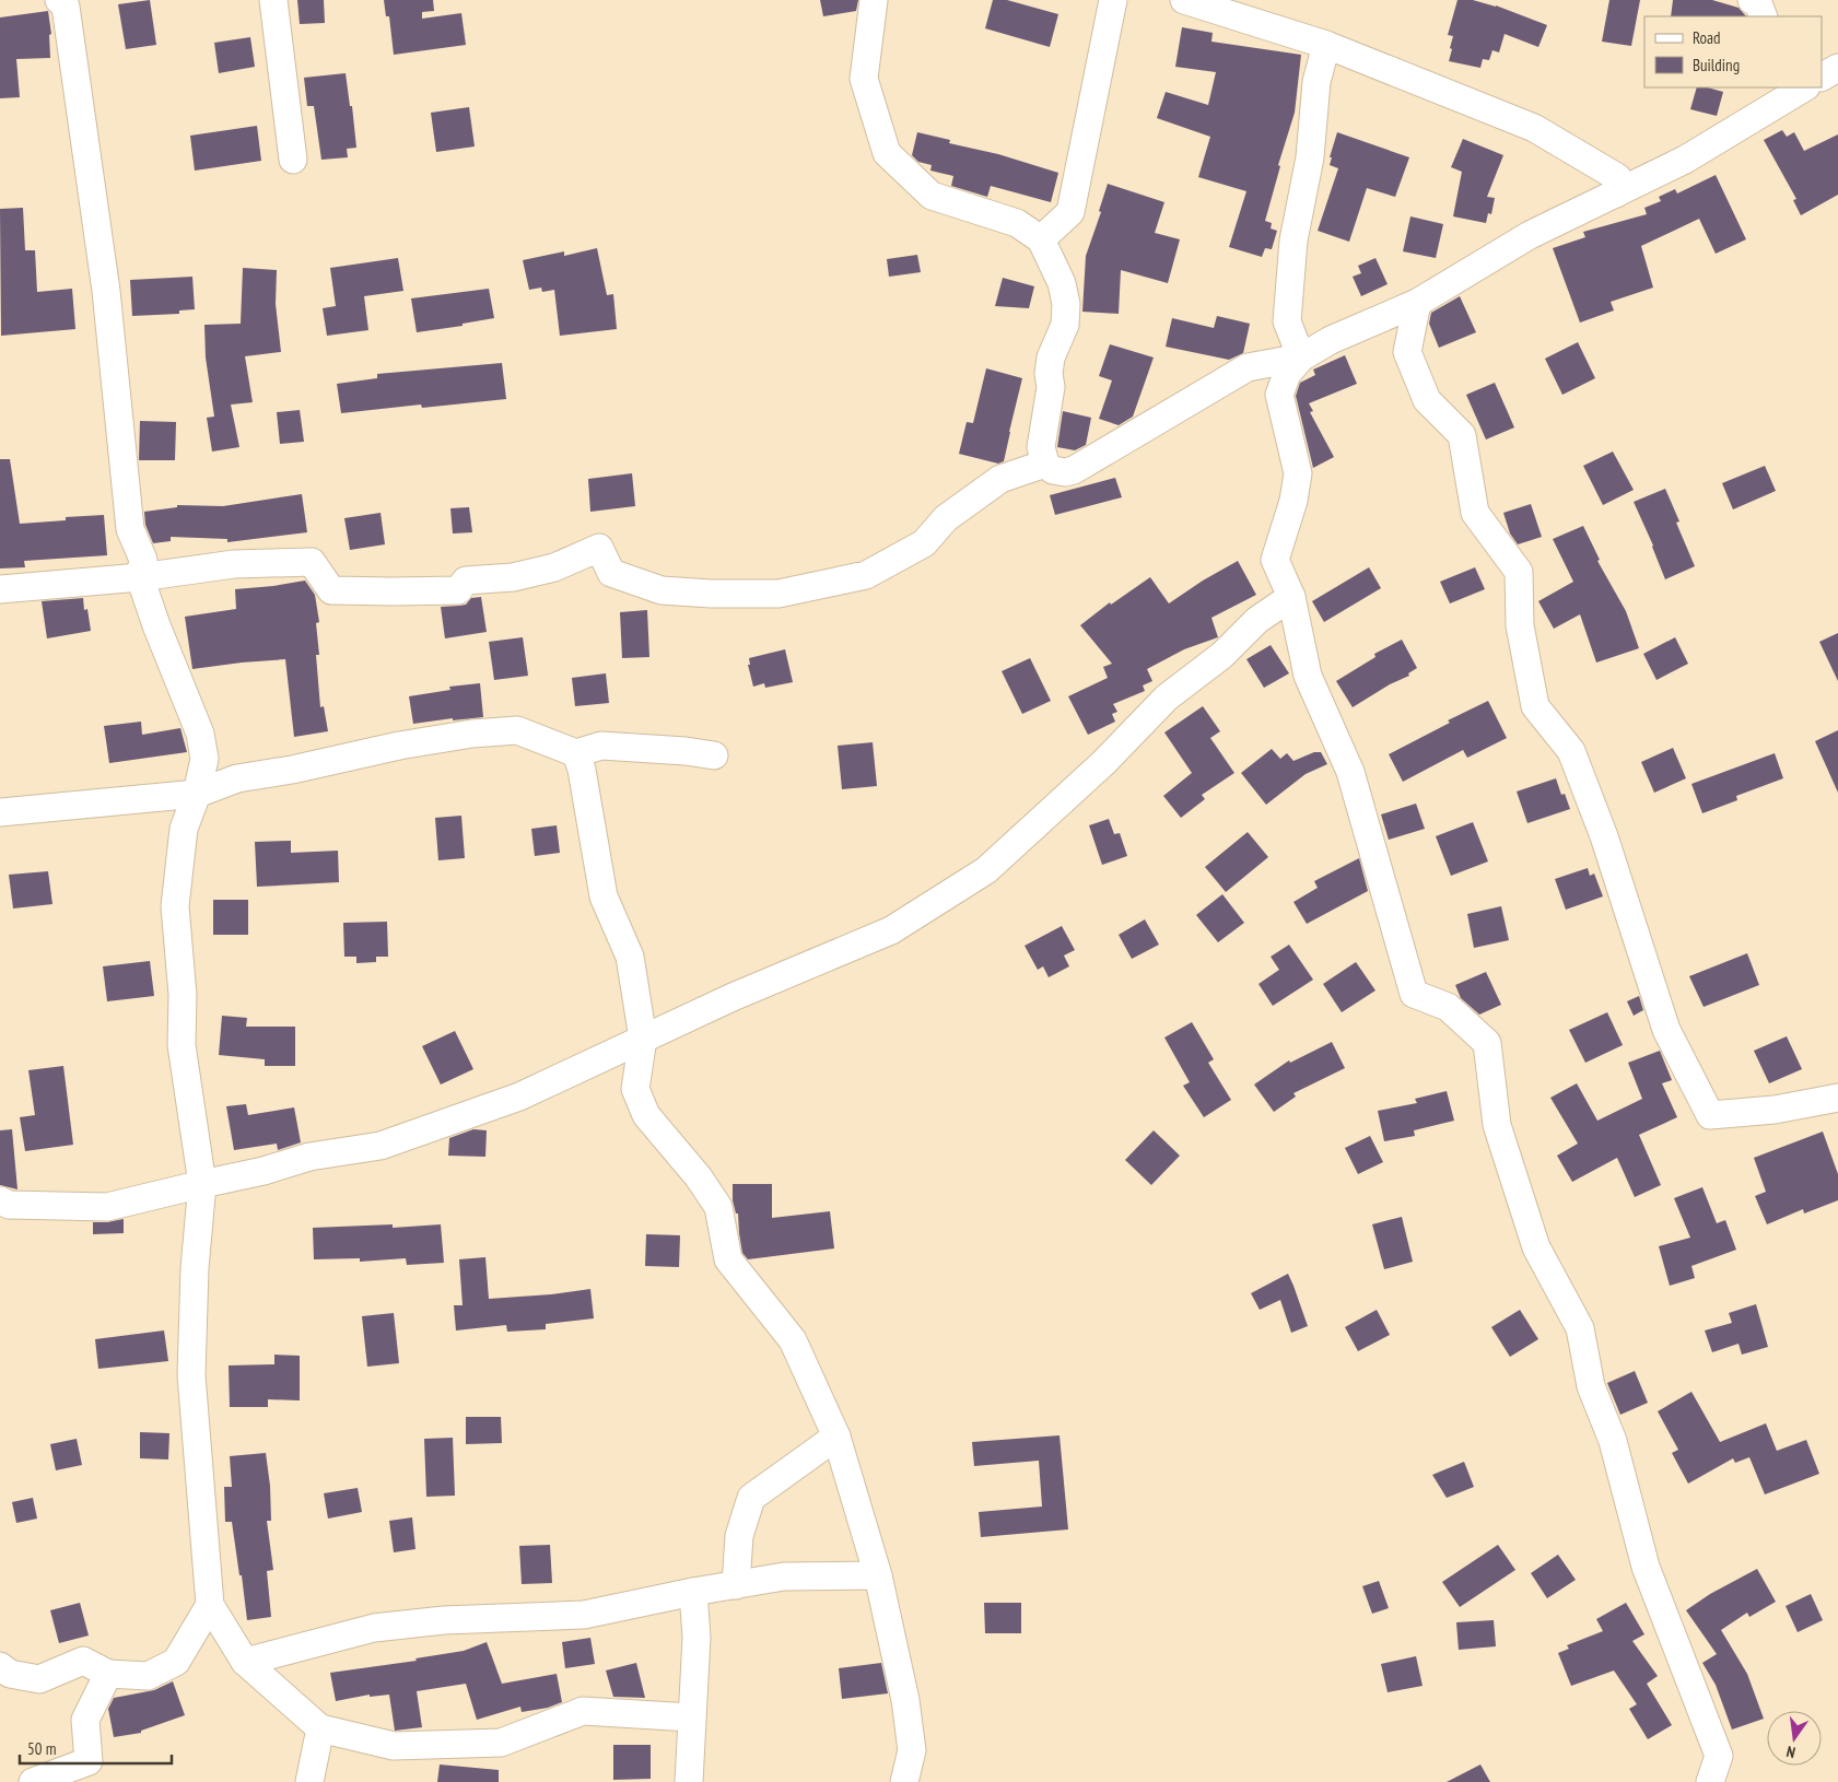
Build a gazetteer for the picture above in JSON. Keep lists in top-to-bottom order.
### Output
{
  "legend": ["Road", "Building"],
  "scale_bar": "50 m",
  "north": "bottom"
}
